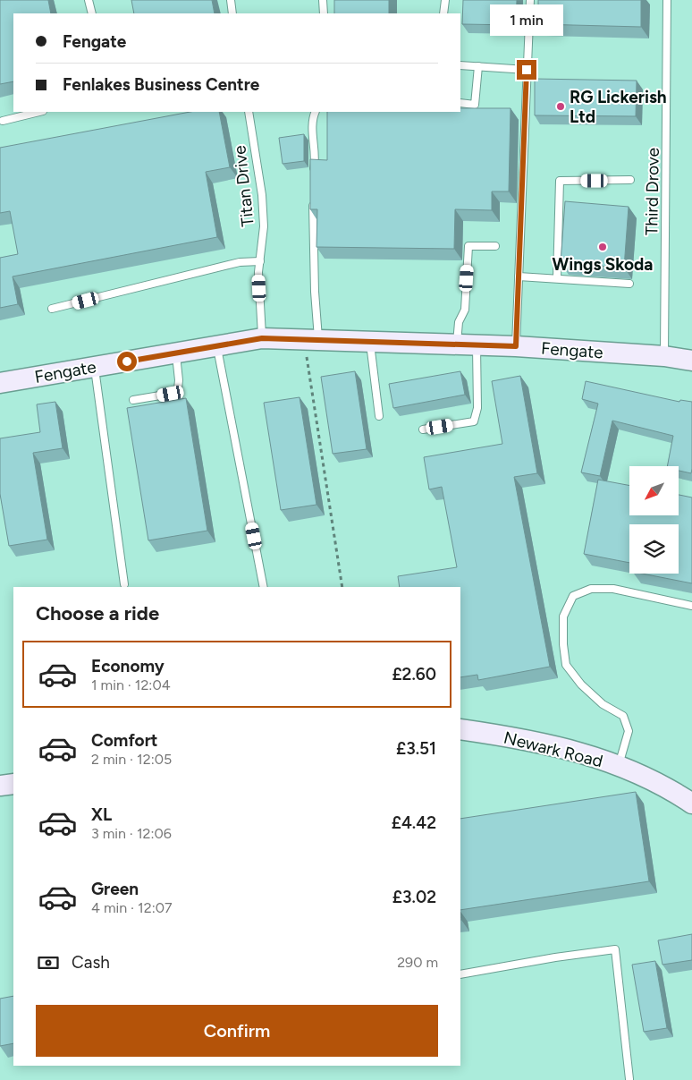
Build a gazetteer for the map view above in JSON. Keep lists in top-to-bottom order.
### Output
{
  "streets": {
    "street": ["Fengate", "Newark Road"],
    "lane": ["Titan Drive", "Third Drove"]
  },
  "crossings": [
    ["Titan Drive", "Fengate"],
    ["Third Drove", "Fengate"]
  ],
  "places": ["RG Lickerish Ltd", "Wings Skoda"],
  "north": "bottom left",
  "page": {
    "bubble": "1 min",
    "banner": ["Fengate", "Fenlakes Business Centre"],
    "heading": "Choose a ride",
    "list": [
      {
        "name": "Economy",
        "note": "1 min · 12:04",
        "value": "£2.60"
      },
      {
        "name": "Comfort",
        "note": "2 min · 12:05",
        "value": "£3.51"
      },
      {
        "name": "XL",
        "note": "3 min · 12:06",
        "value": "£4.42"
      },
      {
        "name": "Green",
        "note": "4 min · 12:07",
        "value": "£3.02"
      }
    ],
    "pay": ["Cash", "290 m"],
    "buttons": "Confirm"
  }
}
